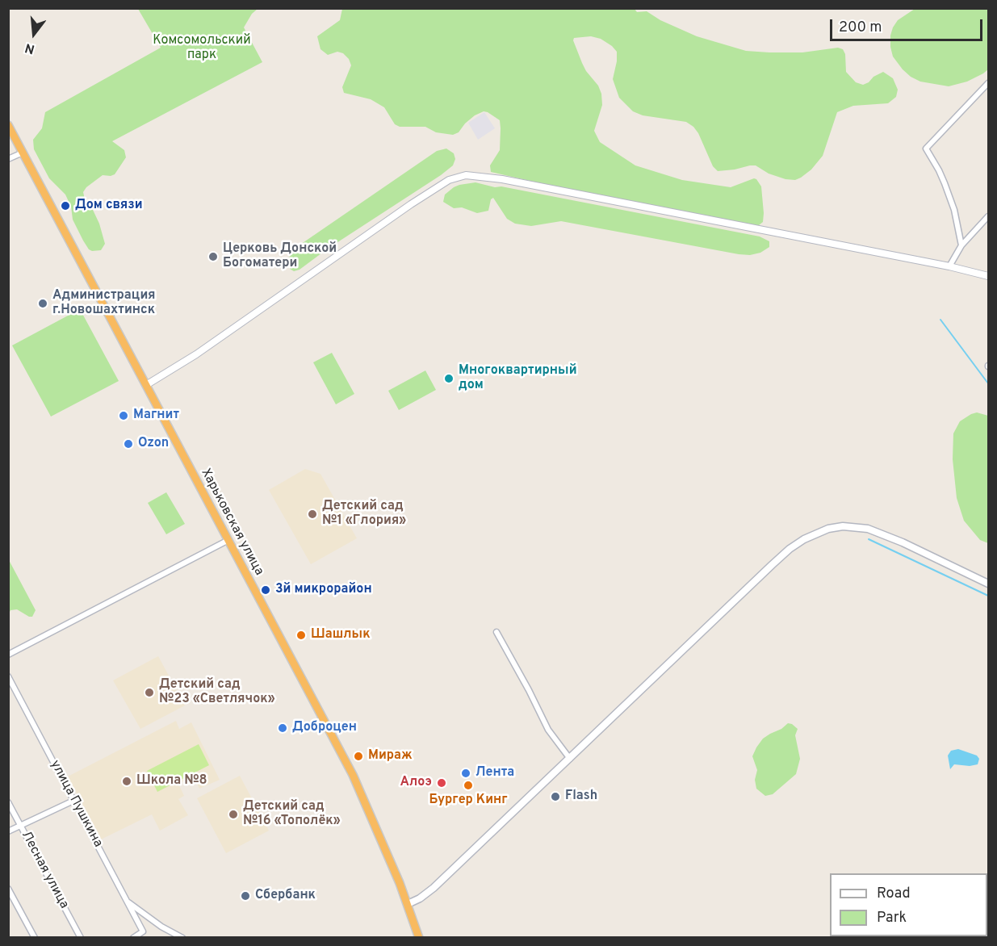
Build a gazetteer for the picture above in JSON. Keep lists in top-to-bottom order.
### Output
{
  "streets": {
    "highway": ["Харьковская улица"],
    "street": ["улица Пушкина", "Лесная улица"]
  },
  "parks": ["Комсомольский парк"],
  "places": [
    "Дом связи",
    "Церковь Донской Богоматери",
    "Администрация г.Новошахтинск",
    "Многоквартирный дом",
    "Магнит",
    "Ozon",
    "Детский сад №1 «Глория»",
    "3й микрорайон",
    "Шашлык",
    "Детский сад №23 «Светлячок»",
    "Доброцен",
    "Мираж",
    "Лента",
    "Школа №8",
    "Алоэ",
    "Бургер Кинг",
    "Flash",
    "Детский сад №16 «Тополёк»",
    "Сбербанк"
  ],
  "legend": ["Road", "Park"],
  "scale_bar": "200 m",
  "north": "bottom"
}
